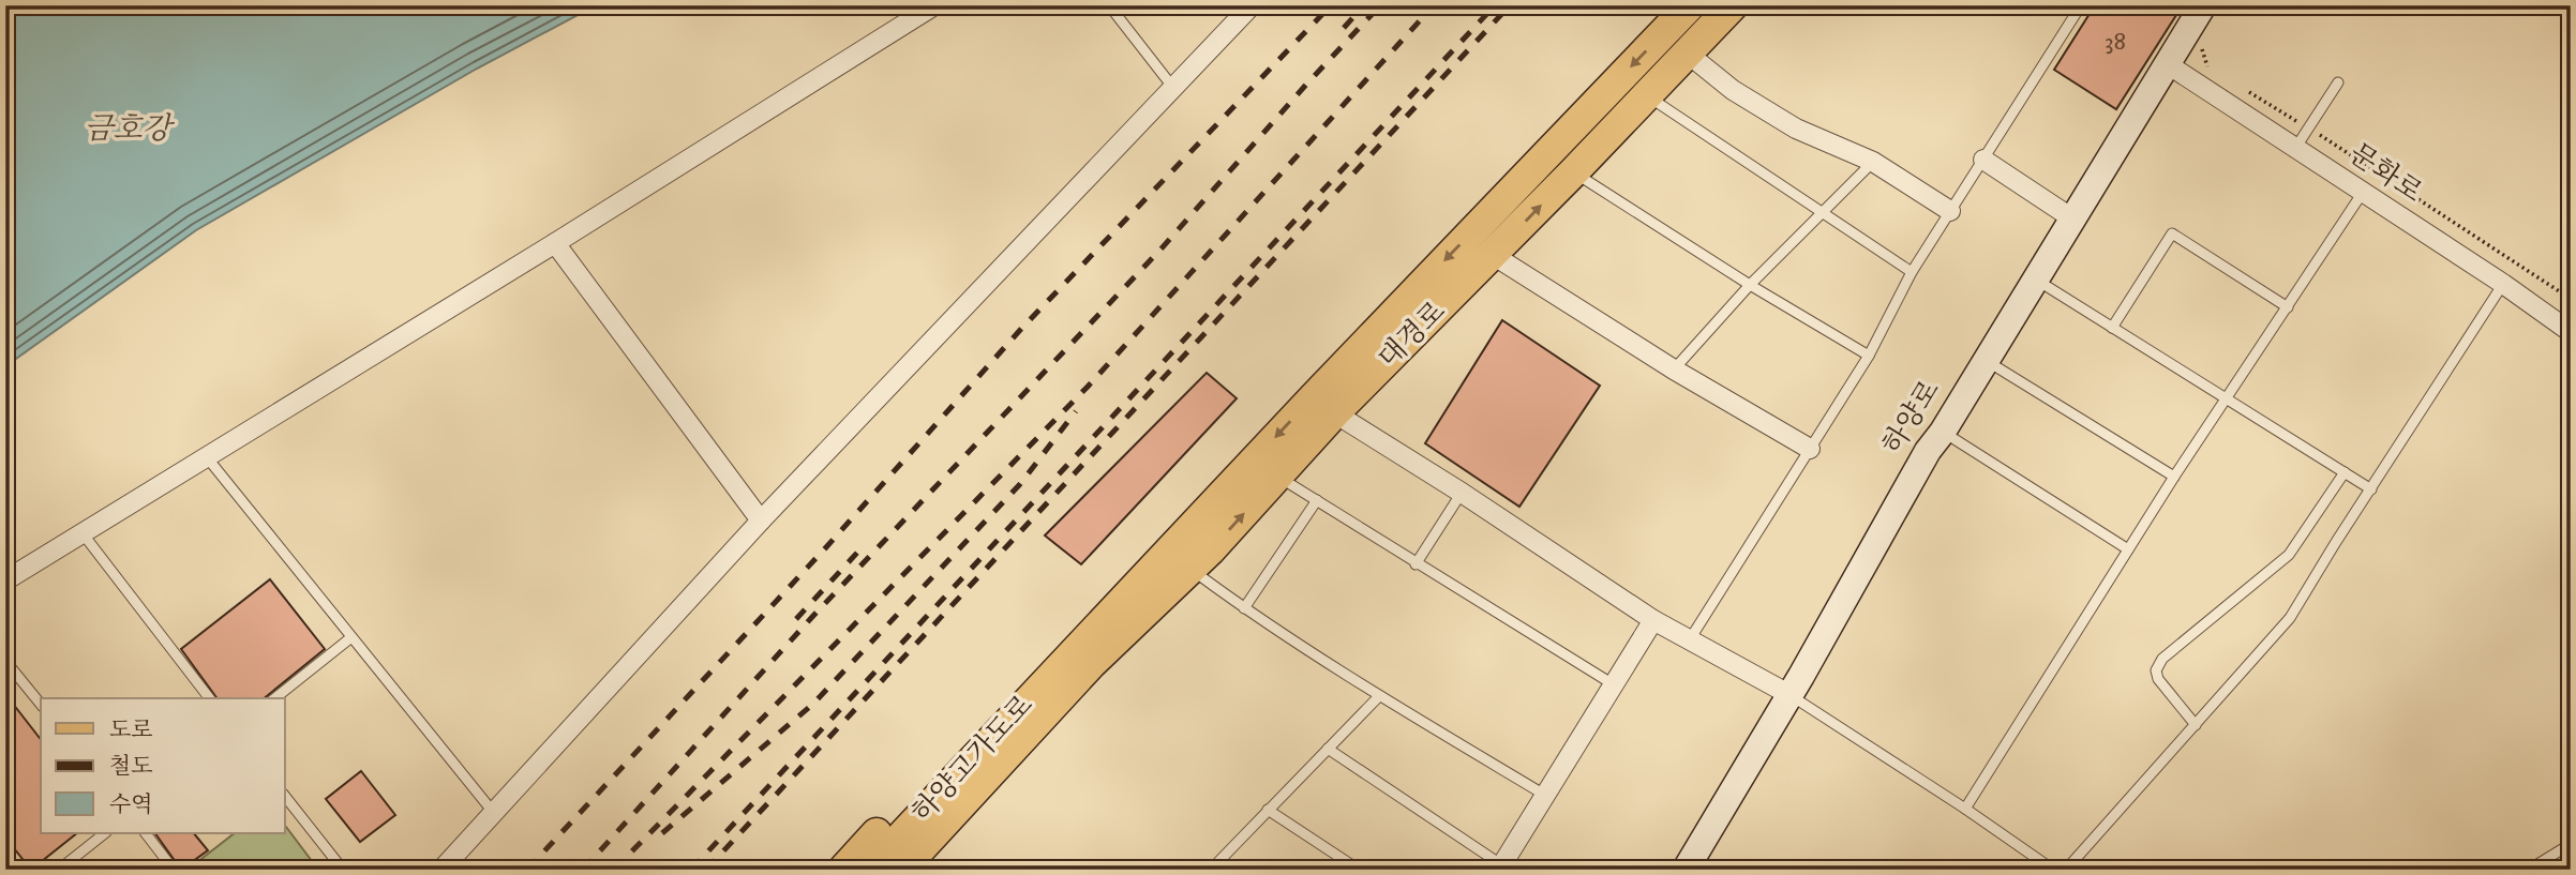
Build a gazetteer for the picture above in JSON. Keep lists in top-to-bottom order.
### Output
{
  "streets": {
    "main road": ["대경로", "하양고가도로"],
    "street": ["문화로", "하양로"]
  },
  "crossings": [
    ["문화로", "하양로"],
    ["대경로", "하양고가도로"]
  ],
  "water": ["금호강"],
  "house_numbers": ["38"],
  "legend": ["도로", "철도", "수역"]
}
